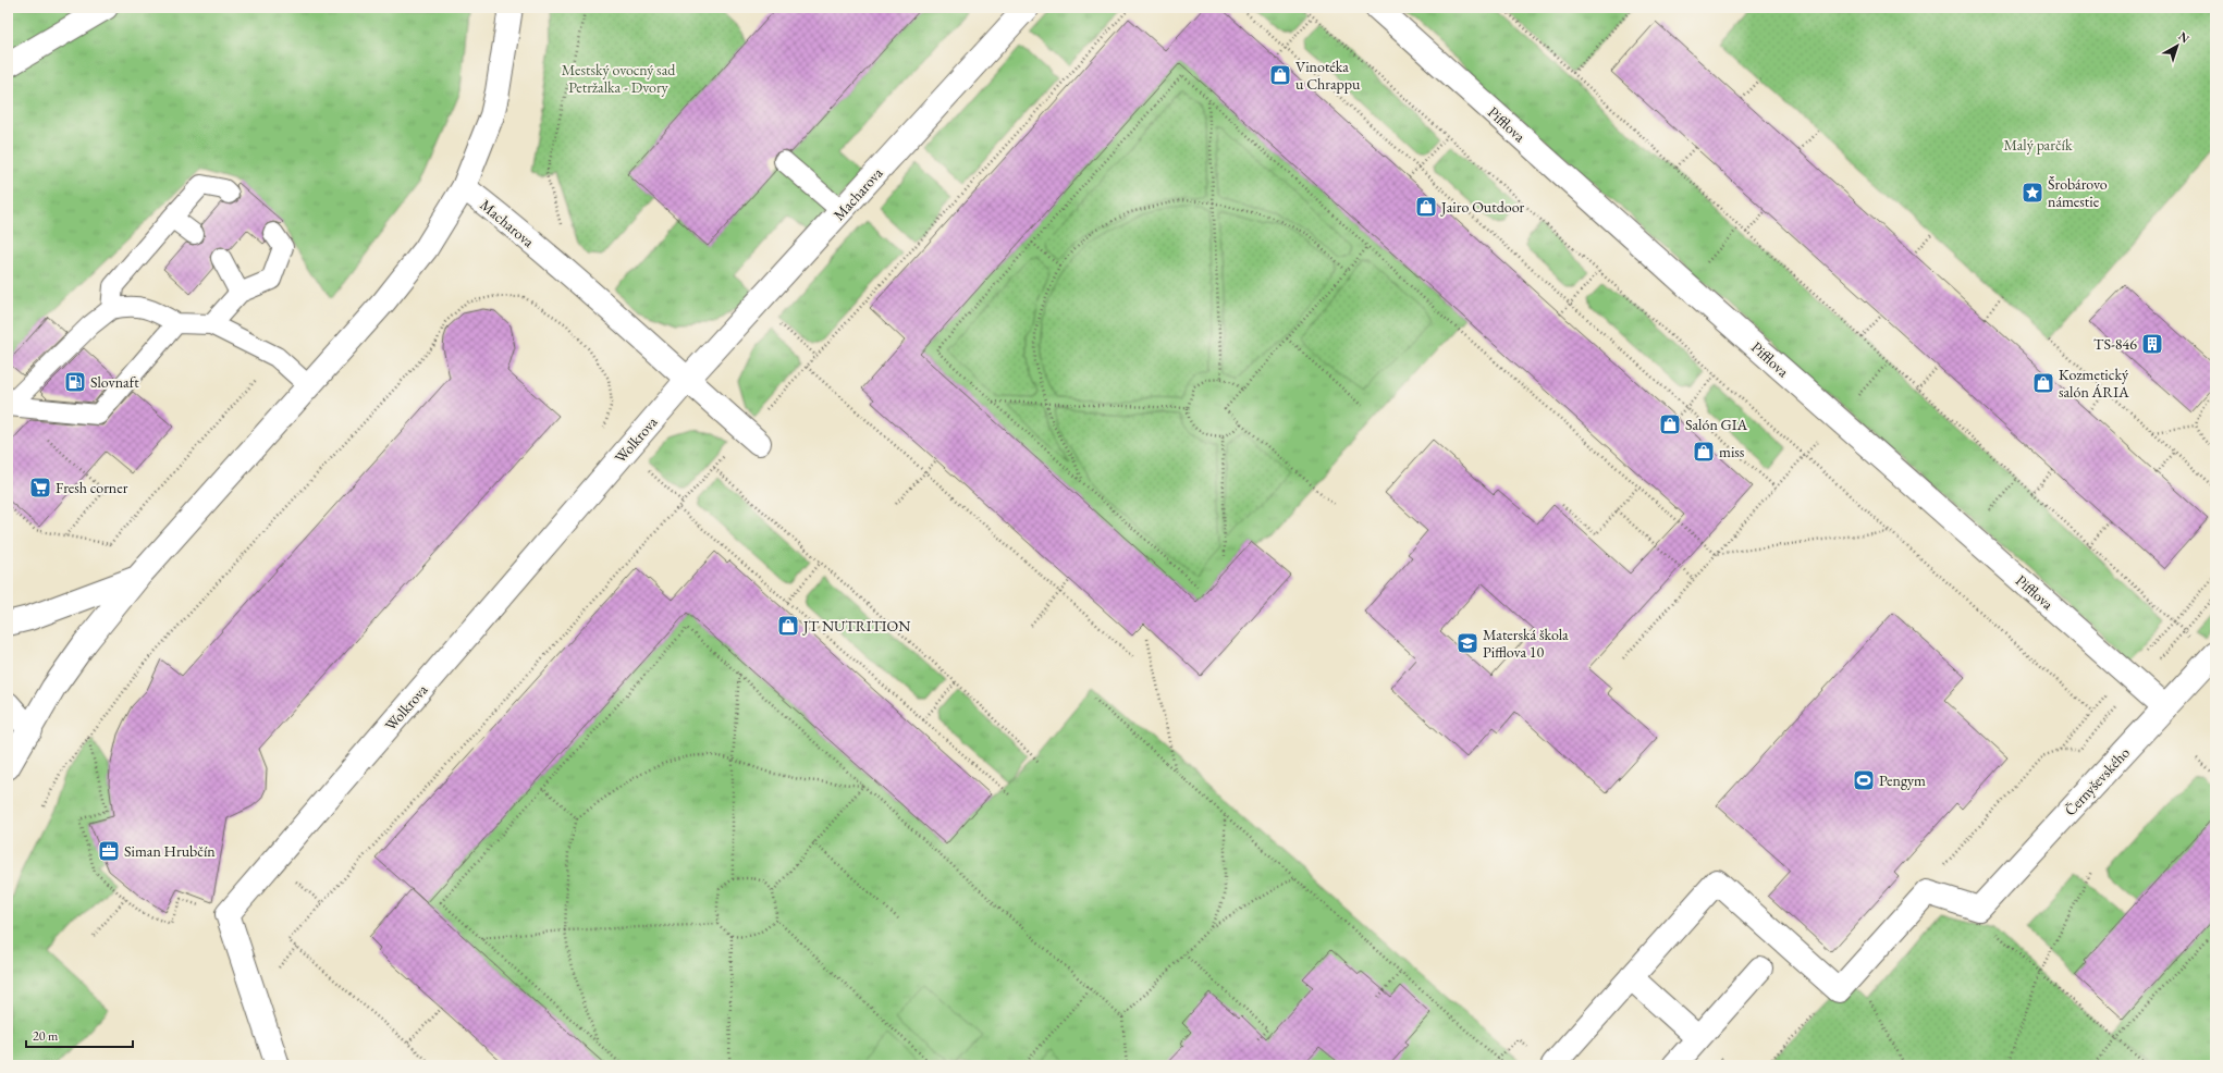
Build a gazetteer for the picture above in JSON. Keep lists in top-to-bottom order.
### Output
{
  "streets": {
    "street": [
      "Pifflova",
      "Macharova",
      "Wolkrova",
      "Černyševského"
    ]
  },
  "crossings": [
    ["Pifflova", "Černyševského"],
    ["Macharova", "Wolkrova"]
  ],
  "parks": ["Mestský ovocný sad Petržalka - Dvory", "Malý parčík"],
  "places": {
    "shop": [
      "Vinotéka u Chrappu",
      "Jairo Outdoor",
      "Kozmetický salón ÁRIA",
      "Salón GIA",
      "miss",
      "JT NUTRITION"
    ],
    "place": ["Šrobárovo námestie"],
    "building": ["TS-846"],
    "fuel station": ["Slovnaft"],
    "supermarket": ["Fresh corner"],
    "school or university": ["Materská škola Pifflova 10"],
    "sports": ["Pengym"],
    "office": ["Siman Hrubčín"]
  },
  "scale_bar": "20 m",
  "north": "top right"
}
